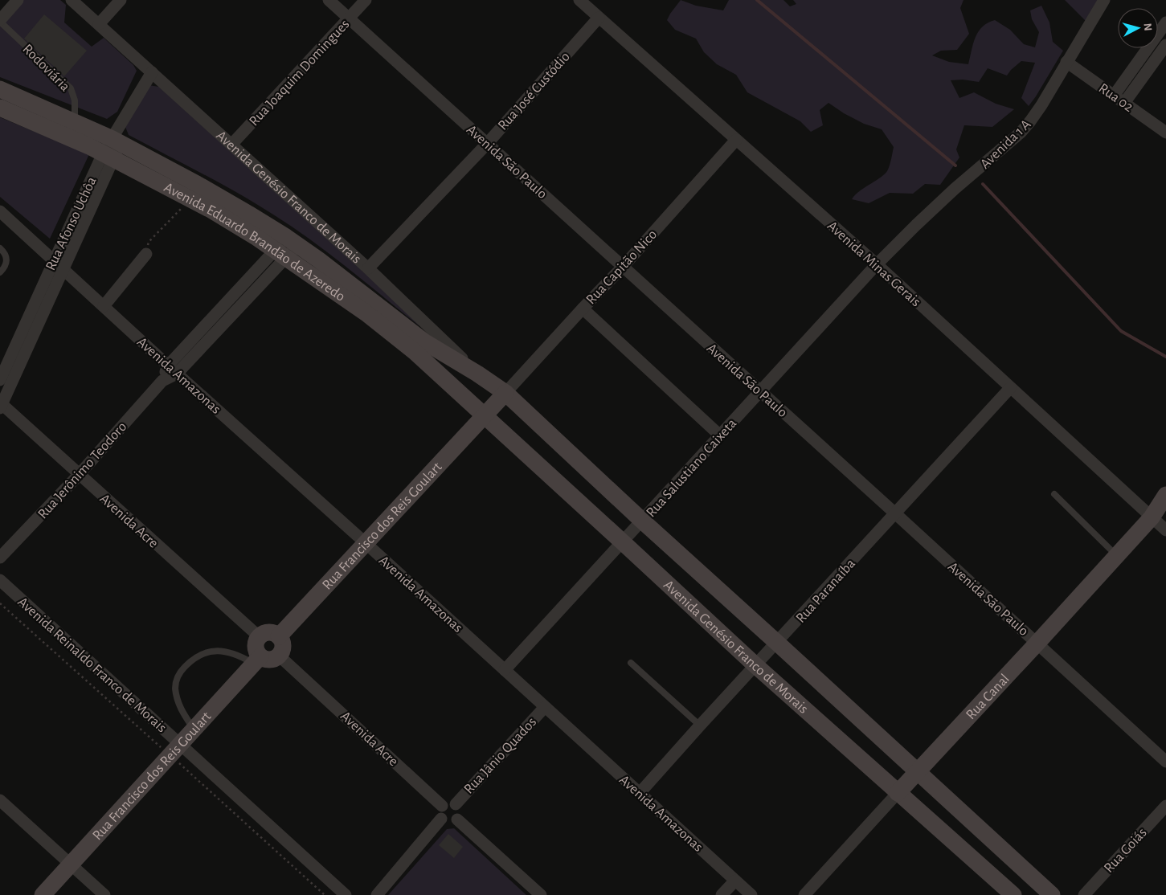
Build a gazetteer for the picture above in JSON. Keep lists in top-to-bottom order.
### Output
{
  "streets": {
    "main road": [
      "Avenida Genésio Franco de Morais",
      "Avenida Eduardo Brandão de Azeredo",
      "Rua Francisco dos Reis Goulart",
      "Rua Canal"
    ],
    "street": [
      "Rua Joaquim Domingues",
      "Rua José Custódio",
      "Rua 02",
      "Avenida 1 A",
      "Avenida São Paulo",
      "Rua Afonso Uchôa",
      "Avenida Minas Gerais",
      "Rua Capitão Nico",
      "Avenida Amazonas",
      "Rua Salustiano Caixeta",
      "Rua Jerônimo Teodoro",
      "Avenida Acre",
      "Rua Paranaíba",
      "Avenida Reinaldo Franco de Morais",
      "Rua Jânio Quados",
      "Rua Goiás"
    ],
    "lane": ["Rodoviária"]
  },
  "crossings": [
    ["Rodoviária", "Avenida Eduardo Brandão de Azeredo"],
    ["Rua Joaquim Domingues", "Avenida São Paulo"],
    ["Rua Joaquim Domingues", "Avenida Genésio Franco de Morais"],
    ["Rua José Custódio", "Avenida São Paulo"],
    ["Rua José Custódio", "Avenida Genésio Franco de Morais"],
    ["Rua José Custódio", "Avenida Minas Gerais"],
    ["Rua 02", "Avenida 1 A"],
    ["Avenida 1 A", "Avenida Minas Gerais"],
    ["Avenida 1 A", "Rua Salustiano Caixeta"],
    ["Avenida São Paulo", "Rua Capitão Nico"],
    ["Avenida São Paulo", "Rua Salustiano Caixeta"],
    ["Avenida São Paulo", "Rua Paranaíba"],
    ["Avenida São Paulo", "Rua Canal"],
    ["Avenida Genésio Franco de Morais", "Rua Afonso Uchôa"],
    ["Avenida Genésio Franco de Morais", "Avenida Eduardo Brandão de Azeredo"],
    ["Avenida Genésio Franco de Morais", "Rua Capitão Nico"],
    ["Avenida Genésio Franco de Morais", "Rua Salustiano Caixeta"],
    ["Avenida Genésio Franco de Morais", "Rua Francisco dos Reis Goulart"],
    ["Avenida Genésio Franco de Morais", "Rua Paranaíba"],
    ["Avenida Genésio Franco de Morais", "Rua Canal"],
    ["Rua Afonso Uchôa", "Avenida Eduardo Brandão de Azeredo"],
    ["Rua Afonso Uchôa", "Avenida Amazonas"],
    ["Rua Afonso Uchôa", "Avenida Acre"],
    ["Avenida Eduardo Brandão de Azeredo", "Rua Jerônimo Teodoro"],
    ["Avenida Eduardo Brandão de Azeredo", "Rua Francisco dos Reis Goulart"],
    ["Avenida Minas Gerais", "Rua Capitão Nico"],
    ["Avenida Minas Gerais", "Rua Salustiano Caixeta"],
    ["Avenida Minas Gerais", "Rua Paranaíba"],
    ["Avenida Minas Gerais", "Rua Canal"],
    ["Avenida Amazonas", "Rua Salustiano Caixeta"],
    ["Avenida Amazonas", "Rua Jerônimo Teodoro"],
    ["Avenida Amazonas", "Rua Francisco dos Reis Goulart"],
    ["Avenida Amazonas", "Rua Paranaíba"],
    ["Avenida Amazonas", "Rua Jânio Quados"],
    ["Rua Jerônimo Teodoro", "Avenida Acre"],
    ["Avenida Acre", "Rua Francisco dos Reis Goulart"],
    ["Avenida Acre", "Rua Jânio Quados"],
    ["Rua Francisco dos Reis Goulart", "Avenida Reinaldo Franco de Morais"]
  ],
  "north": "right"
}
